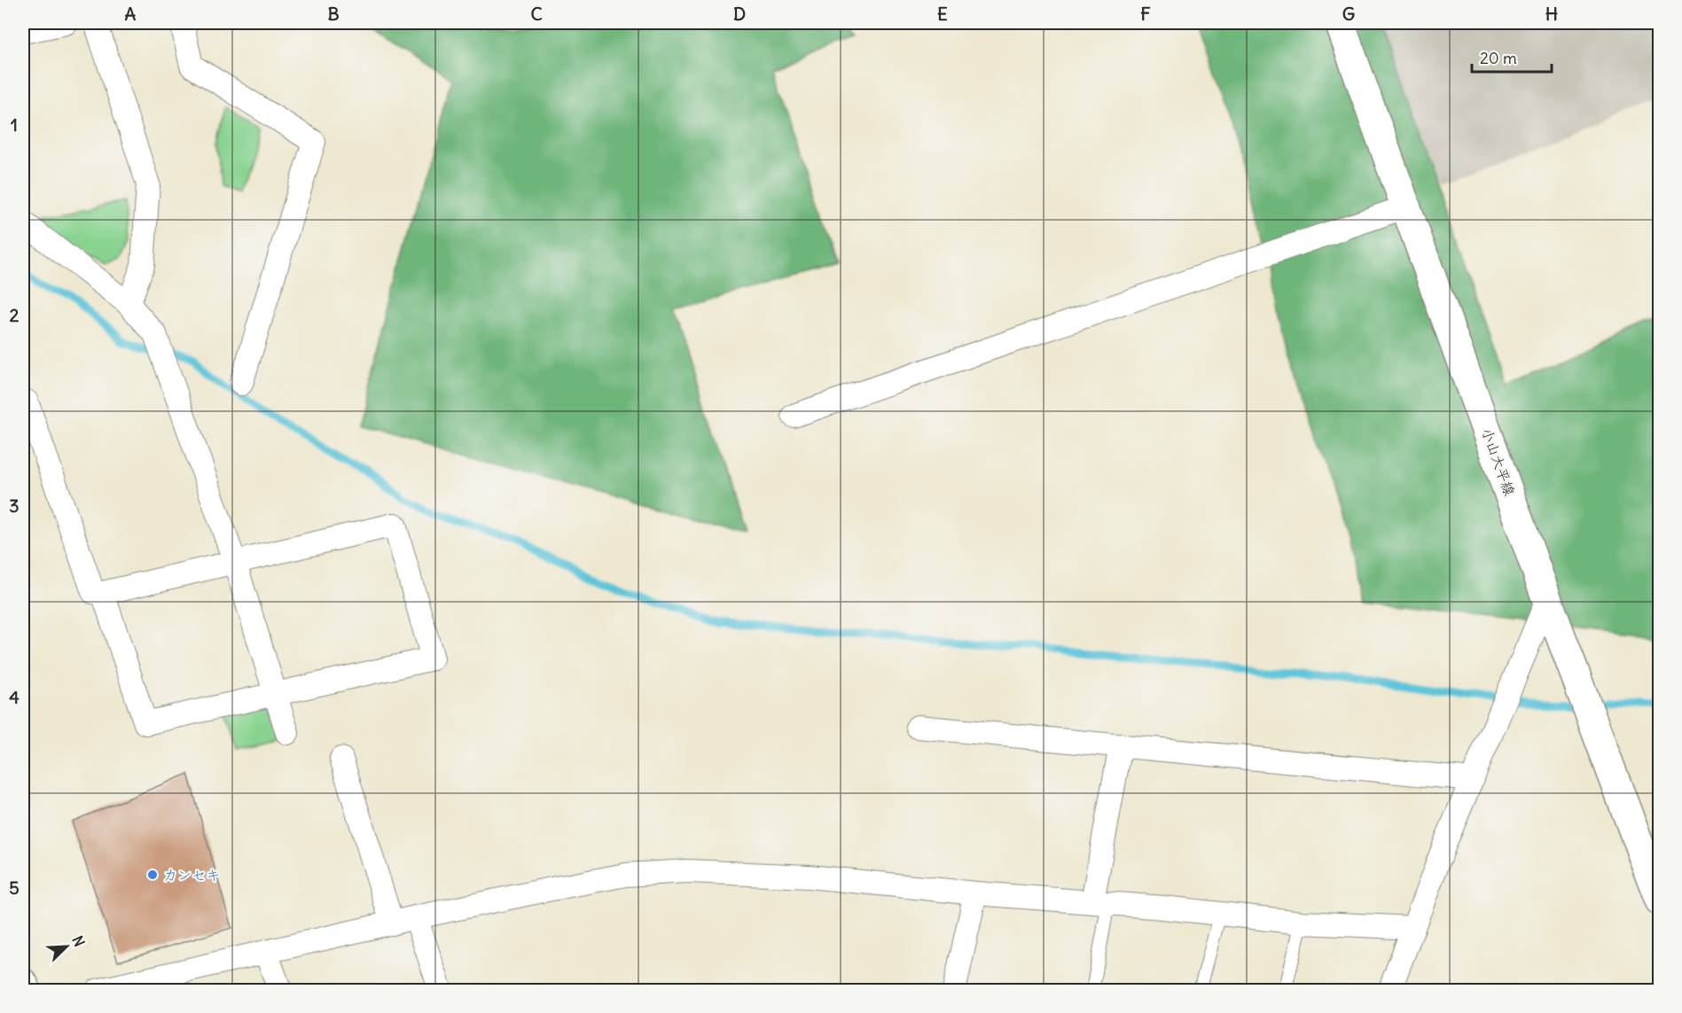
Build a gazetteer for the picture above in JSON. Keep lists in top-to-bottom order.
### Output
{
  "streets": {
    "main road": ["小山大平線"]
  },
  "places": ["カンセキ"],
  "scale_bar": "20 m",
  "north": "top right",
  "grid": {
    "columns": [
      "A",
      "B",
      "C",
      "D",
      "E",
      "F",
      "G",
      "H"
    ],
    "rows": [
      "1",
      "2",
      "3",
      "4",
      "5"
    ]
  }
}
